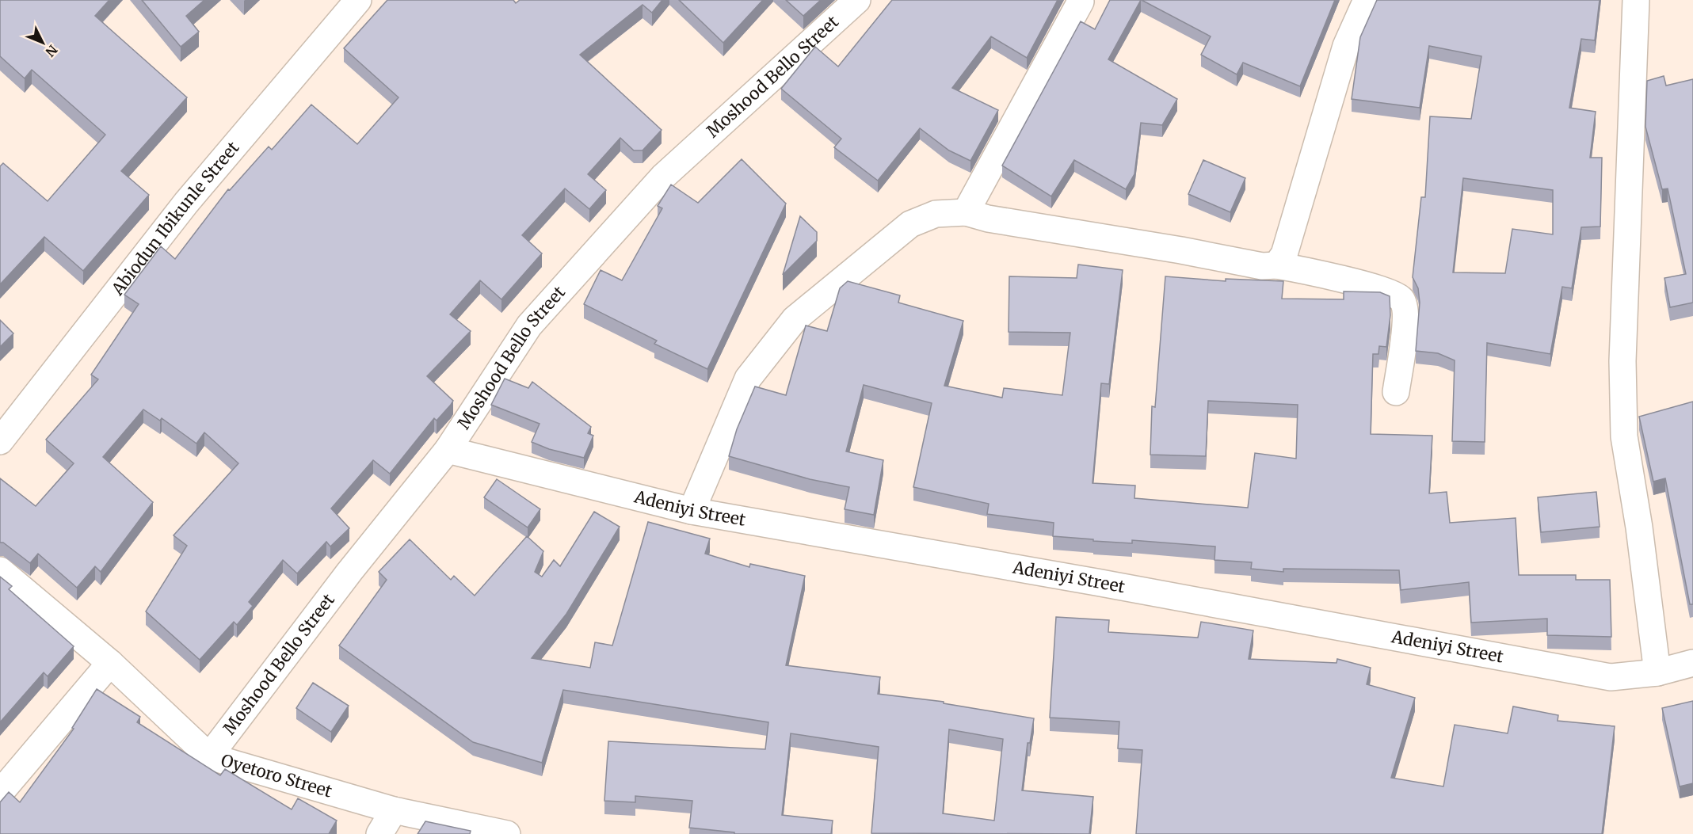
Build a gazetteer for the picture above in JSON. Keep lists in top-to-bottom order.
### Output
{
  "streets": {
    "street": [
      "Moshood Bello Street",
      "Abiodun Ibikunle Street",
      "Adeniyi Street",
      "Oyetoro Street"
    ]
  },
  "crossings": [
    ["Moshood Bello Street", "Adeniyi Street"],
    ["Moshood Bello Street", "Oyetoro Street"]
  ],
  "north": "bottom right"
}
